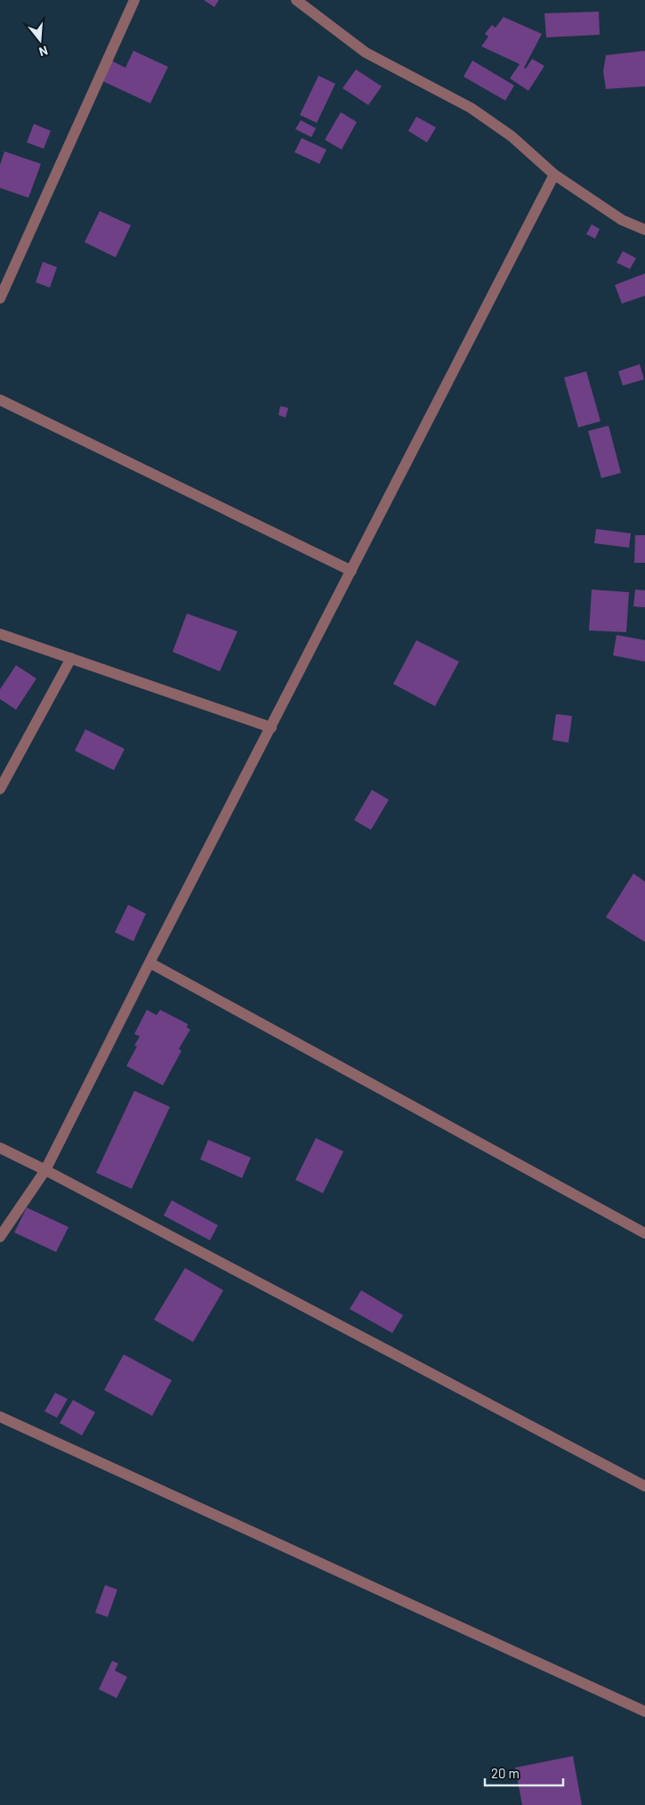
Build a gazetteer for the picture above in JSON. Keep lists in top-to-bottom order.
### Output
{
  "scale_bar": "20 m",
  "north": "bottom"
}
